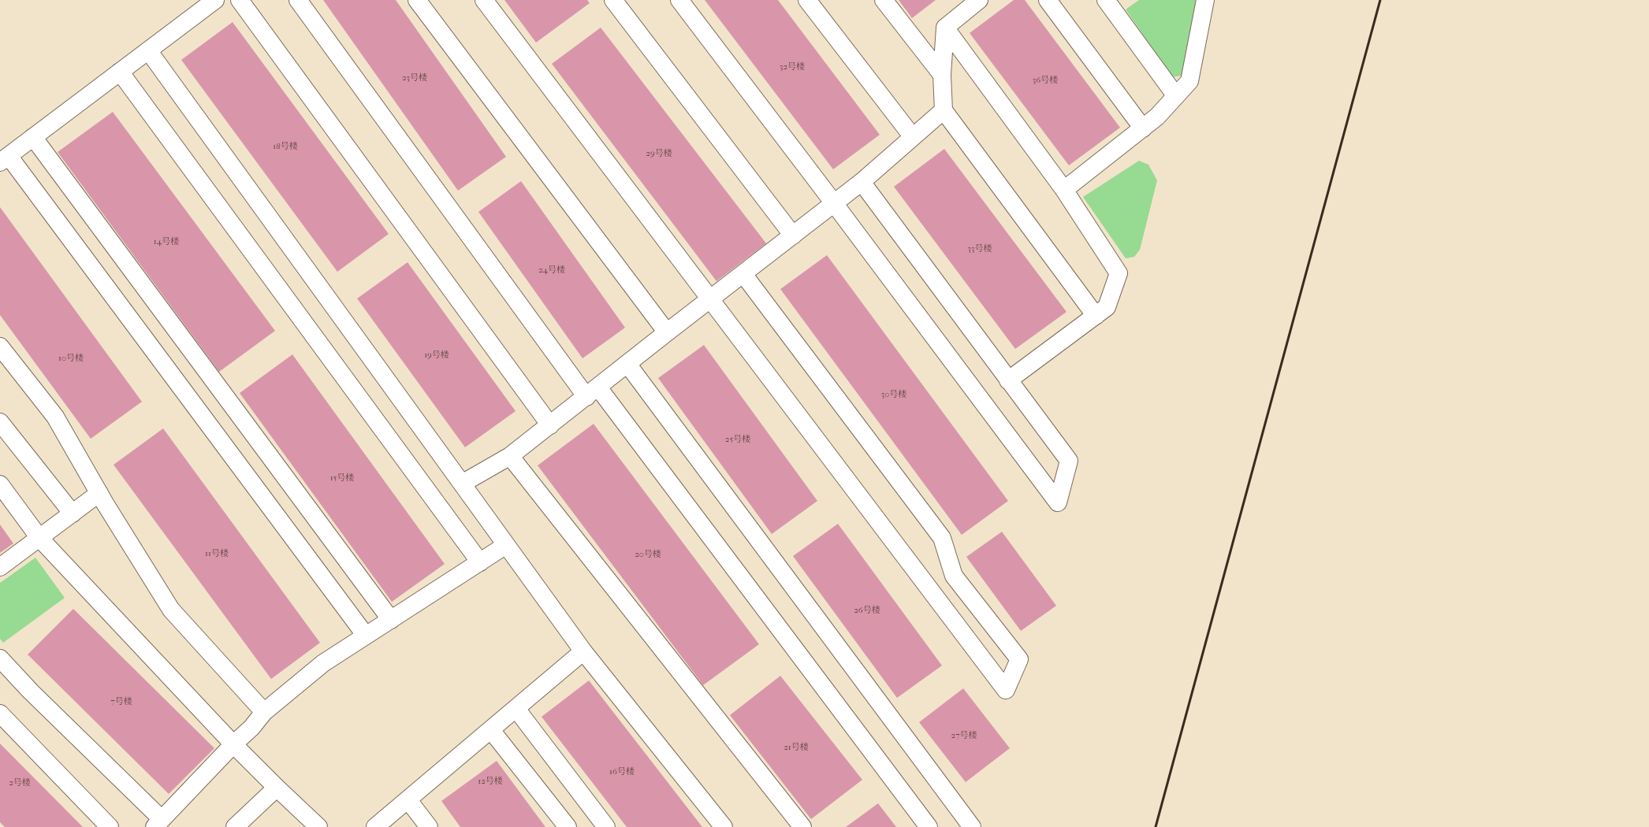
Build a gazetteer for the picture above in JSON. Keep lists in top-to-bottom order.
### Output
{
  "house_numbers": [
    "32号楼",
    "23号楼",
    "36号楼",
    "18号楼",
    "29号楼",
    "14号楼",
    "33号楼",
    "24号楼",
    "19号楼",
    "10号楼",
    "30号楼",
    "25号楼",
    "15号楼",
    "11号楼",
    "20号楼",
    "26号楼",
    "7号楼",
    "27号楼",
    "21号楼",
    "16号楼",
    "12号楼",
    "2号楼"
  ]
}
